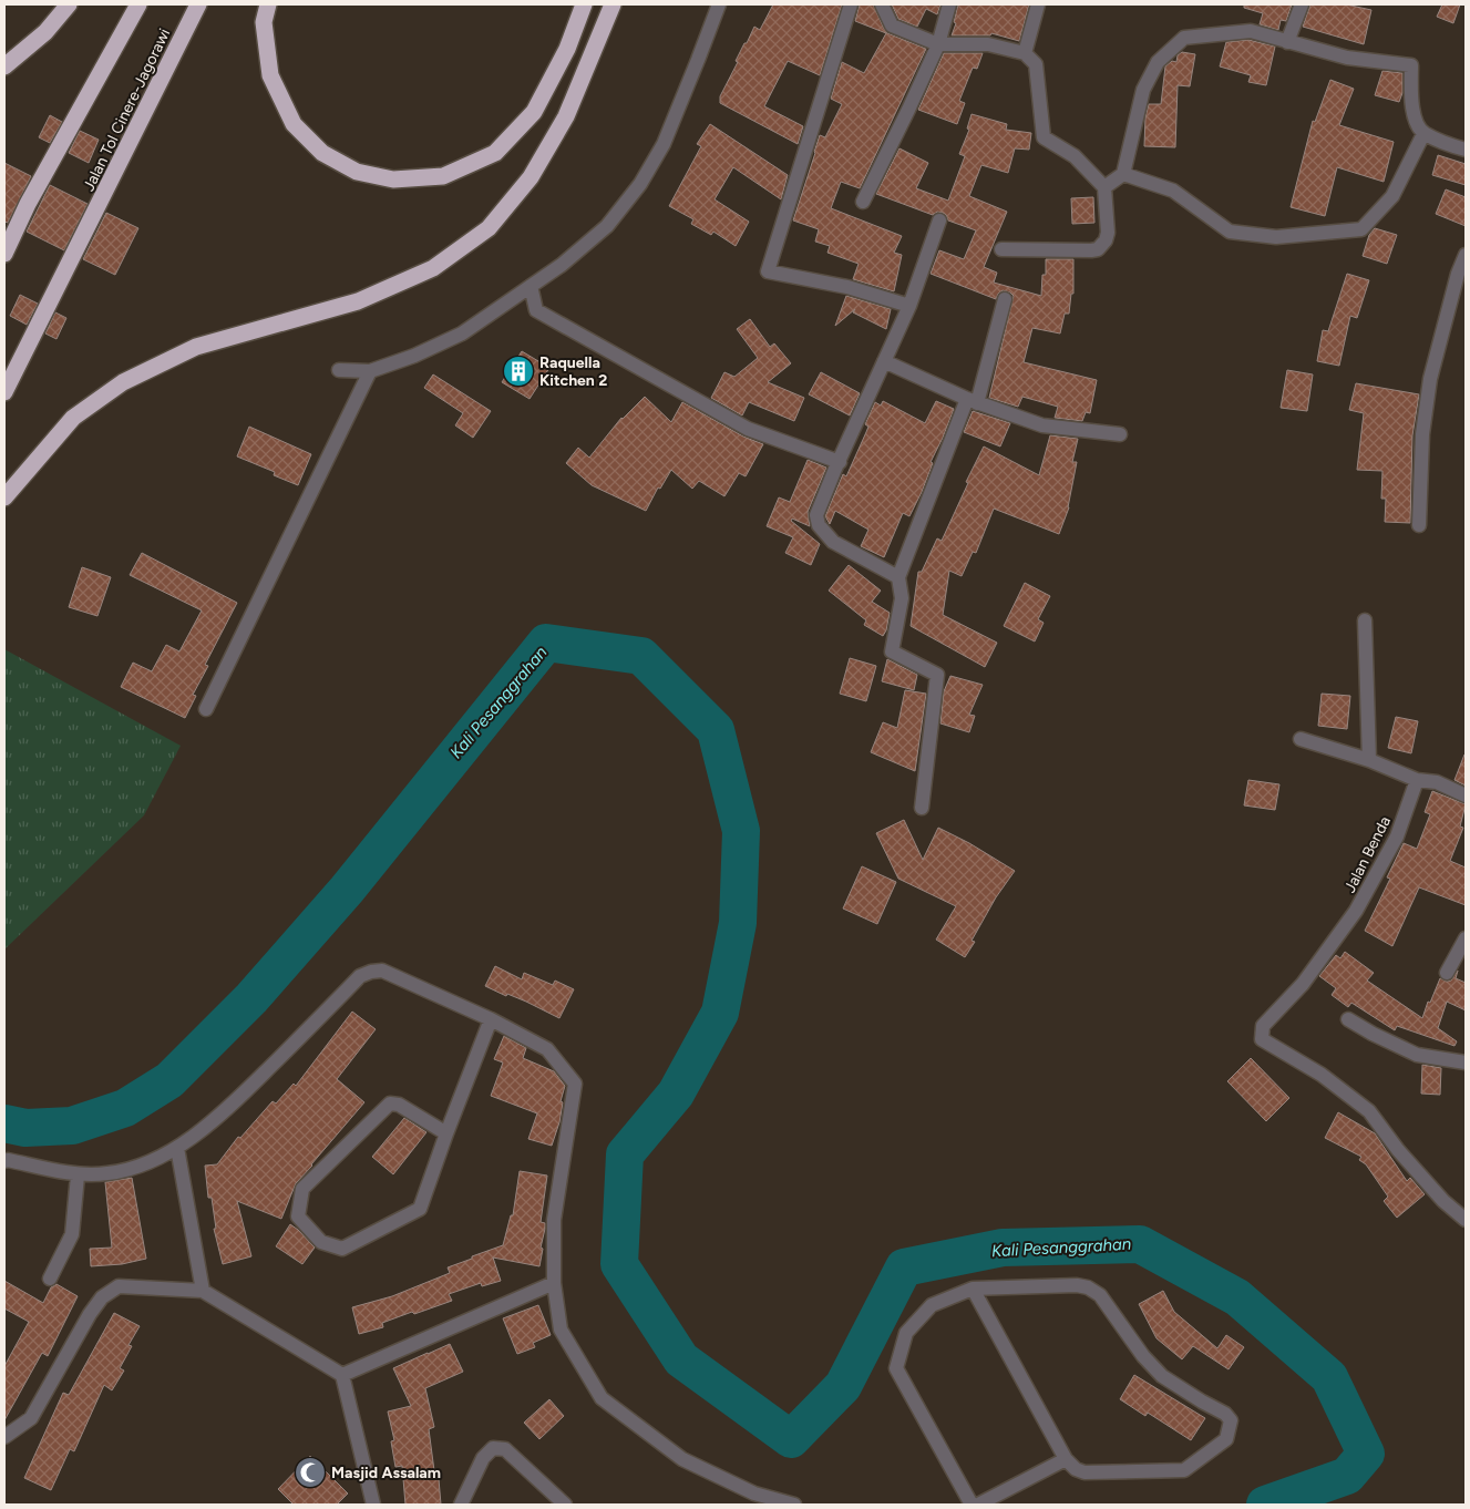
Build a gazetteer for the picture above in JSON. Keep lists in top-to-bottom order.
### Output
{
  "streets": {
    "highway": ["Jalan Tol Cinere-Jagorawi"],
    "street": ["Jalan Benda"]
  },
  "water": ["Kali Pesanggrahan"],
  "places": {
    "building": ["Raquella Kitchen 2"],
    "mosque": ["Masjid Assalam"]
  }
}
